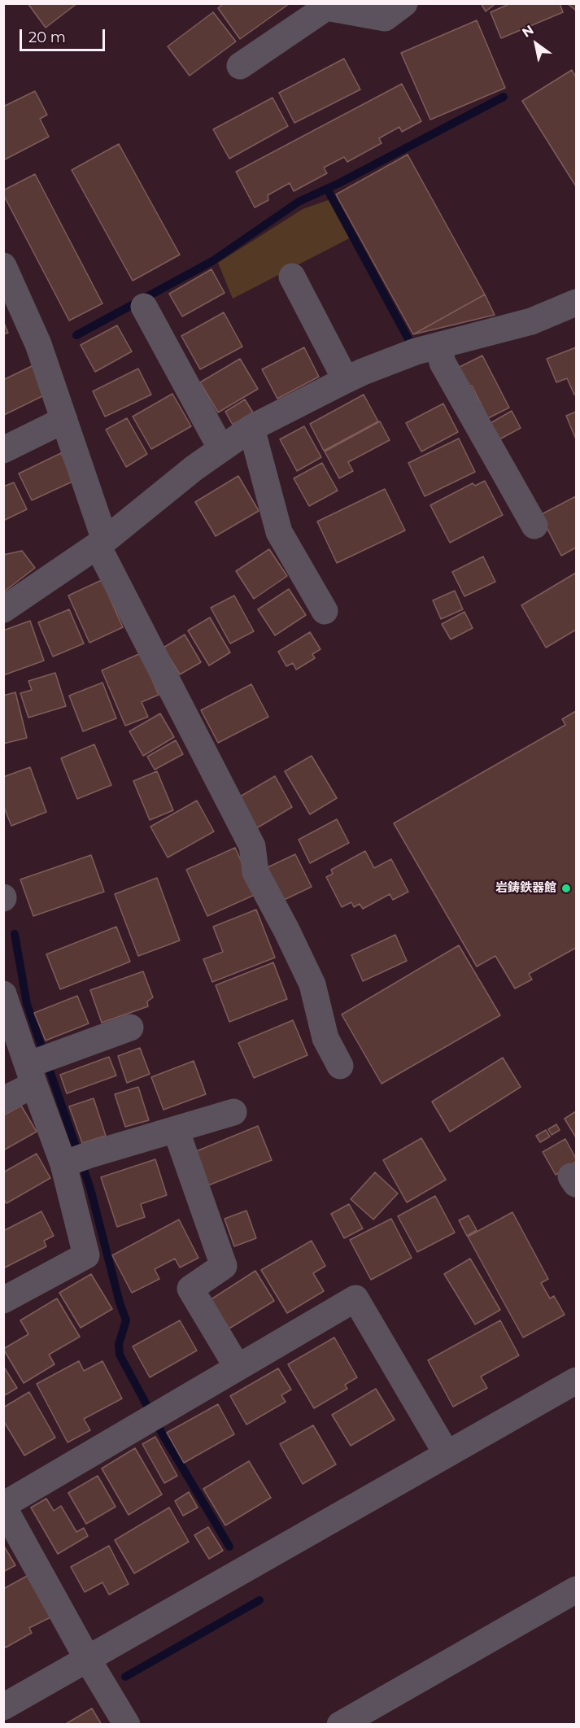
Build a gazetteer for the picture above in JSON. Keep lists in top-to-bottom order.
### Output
{
  "places": ["岩鋳鉄器館"],
  "scale_bar": "20 m",
  "north": "top left"
}
